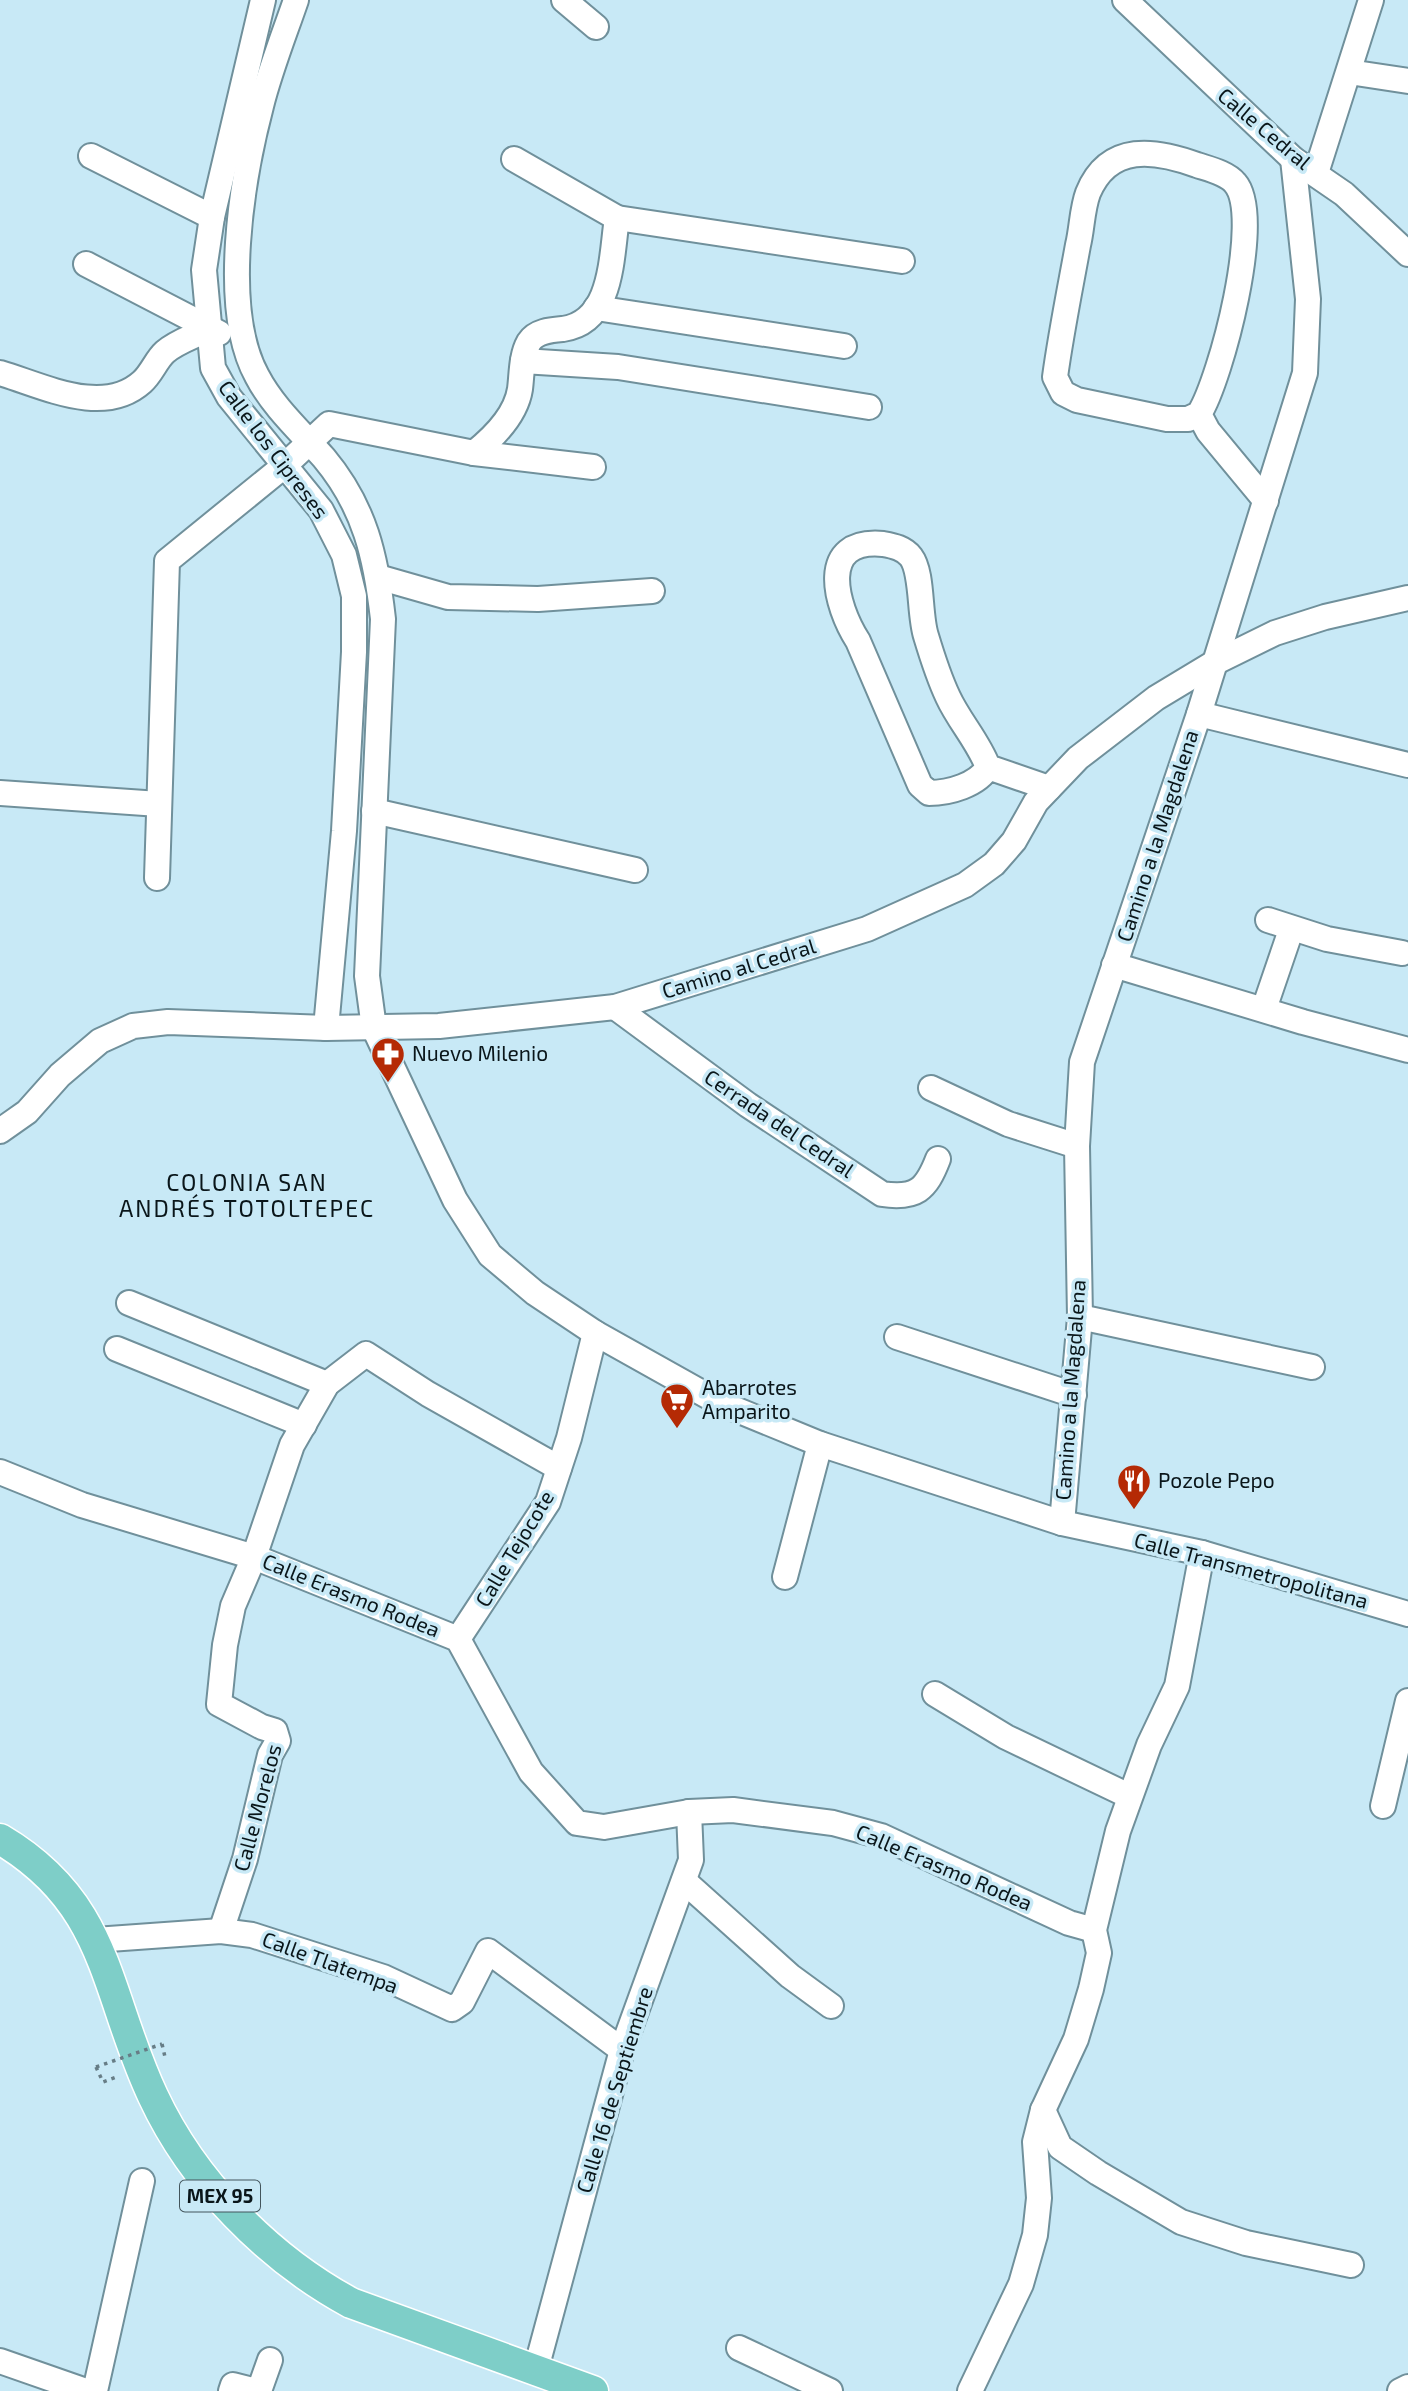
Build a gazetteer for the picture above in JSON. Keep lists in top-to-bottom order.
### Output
{
  "streets": {
    "main road": ["MEX 95"],
    "street": [
      "Calle Cedral",
      "Calle los Cipreses",
      "Camino a la Magdalena",
      "Camino al Cedral",
      "Cerrada del Cedral",
      "Calle Tejocote",
      "Calle Transmetropolitana",
      "Calle Erasmo Rodea",
      "Calle Morelos",
      "Calle Tlatempa",
      "Calle 16 de Septiembre"
    ]
  },
  "crossings": [
    ["Calle Cedral", "Camino a la Magdalena"],
    ["Calle los Cipreses", "Camino al Cedral"],
    ["Calle los Cipreses", "Calle Transmetropolitana"],
    ["Camino a la Magdalena", "Camino al Cedral"],
    ["Camino a la Magdalena", "Calle Transmetropolitana"],
    ["Camino al Cedral", "Cerrada del Cedral"],
    ["Camino al Cedral", "Calle Transmetropolitana"],
    ["Calle Tejocote", "Calle Transmetropolitana"],
    ["Calle Tejocote", "Calle Erasmo Rodea"],
    ["Calle Erasmo Rodea", "Calle Morelos"],
    ["Calle Erasmo Rodea", "Calle 16 de Septiembre"],
    ["Calle Morelos", "Calle Tlatempa"],
    ["Calle Tlatempa", "Calle 16 de Septiembre"],
    ["Calle Tlatempa", "MEX 95"],
    ["Calle 16 de Septiembre", "MEX 95"]
  ],
  "districts": ["COLONIA SAN ANDRÉS TOTOLTEPEC"],
  "places": {
    "pharmacy": ["Nuevo Milenio"],
    "supermarket": ["Abarrotes Amparito"],
    "restaurant": ["Pozole Pepo"]
  }
}
